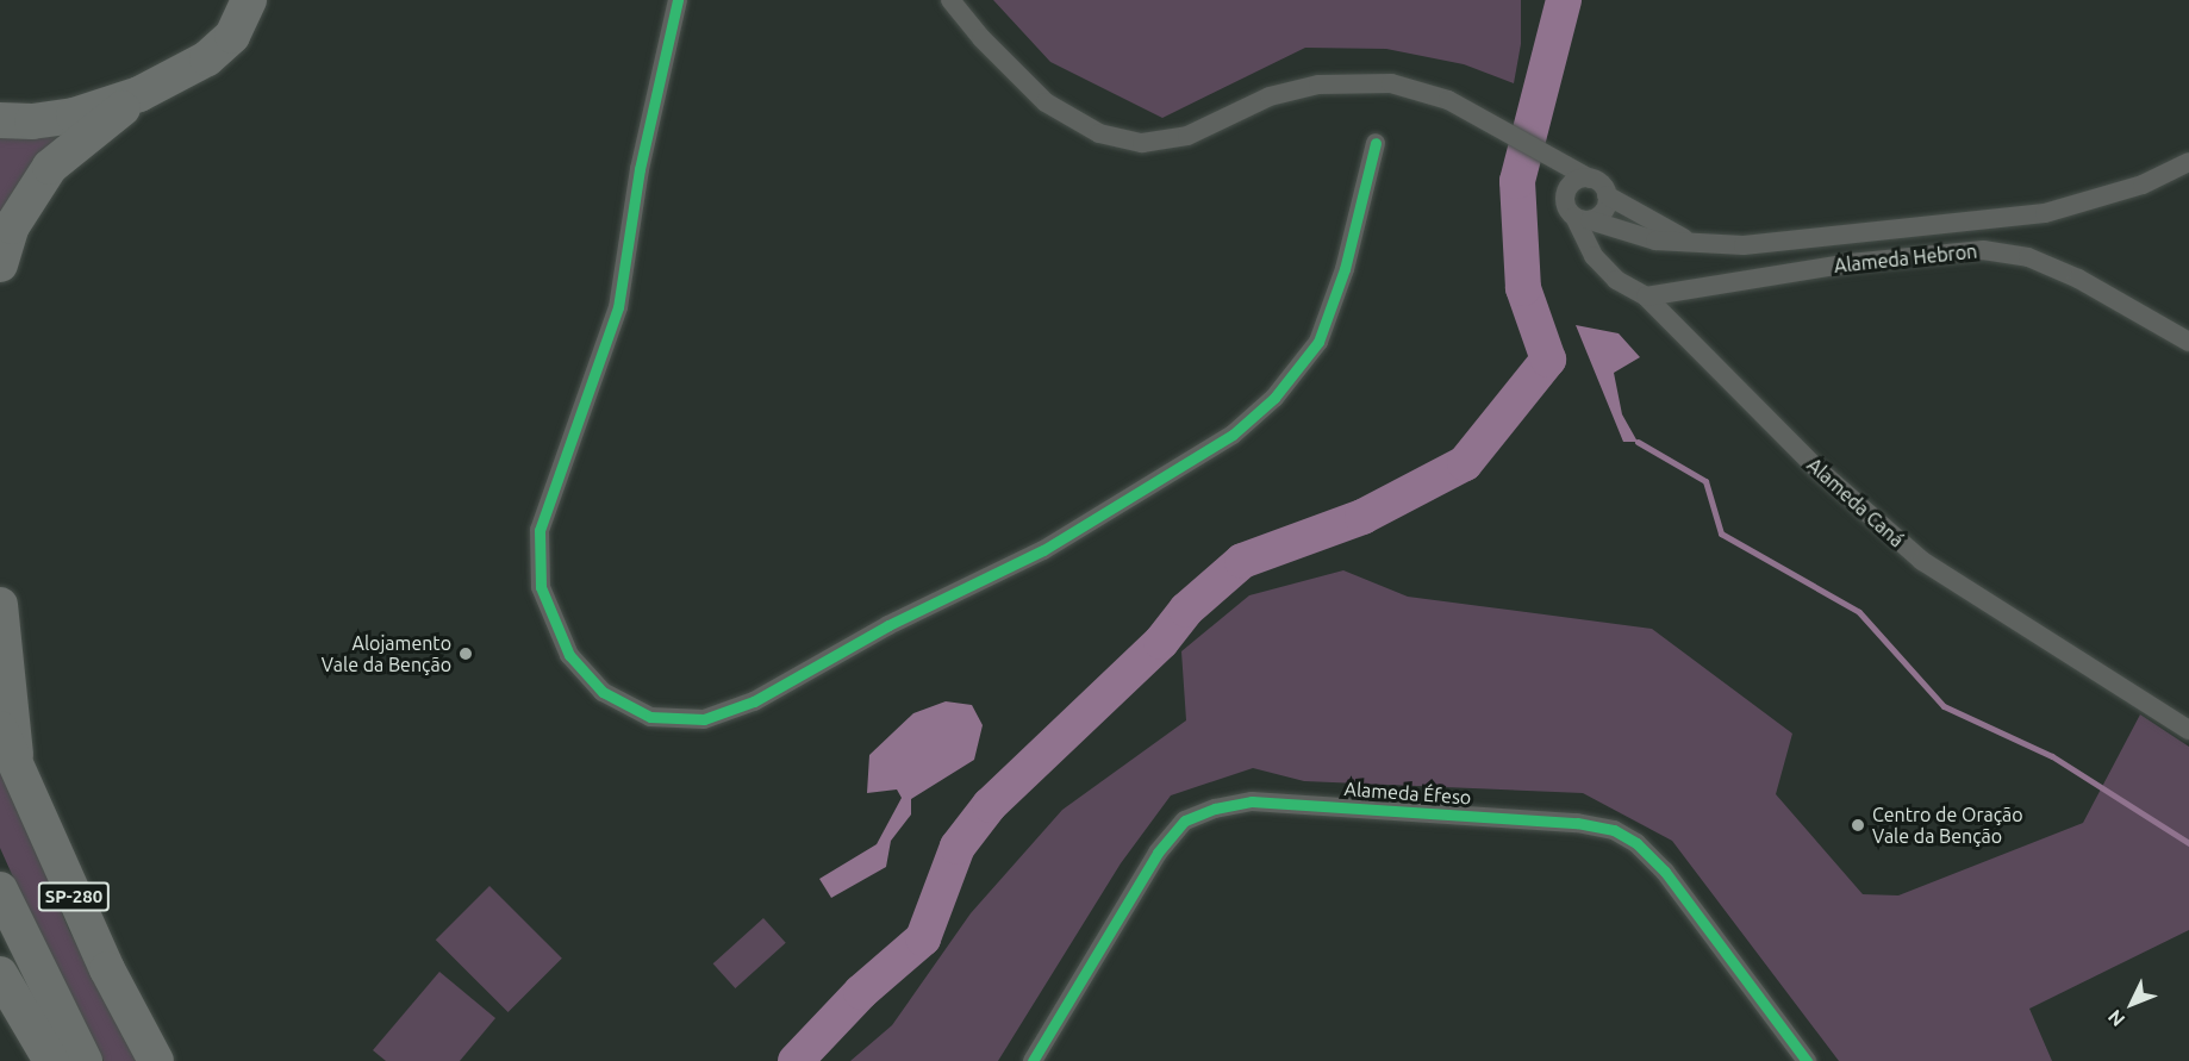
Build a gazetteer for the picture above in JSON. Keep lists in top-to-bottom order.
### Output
{
  "streets": {
    "highway": ["SP-280"],
    "street": ["Alameda Hebron", "Alameda Caná", "Alameda Éfeso"]
  },
  "crossings": [
    ["Alameda Hebron", "Alameda Caná"]
  ],
  "places": ["Alojamento Vale da Benção", "Centro de Oração Vale da Benção"],
  "north": "bottom left"
}
